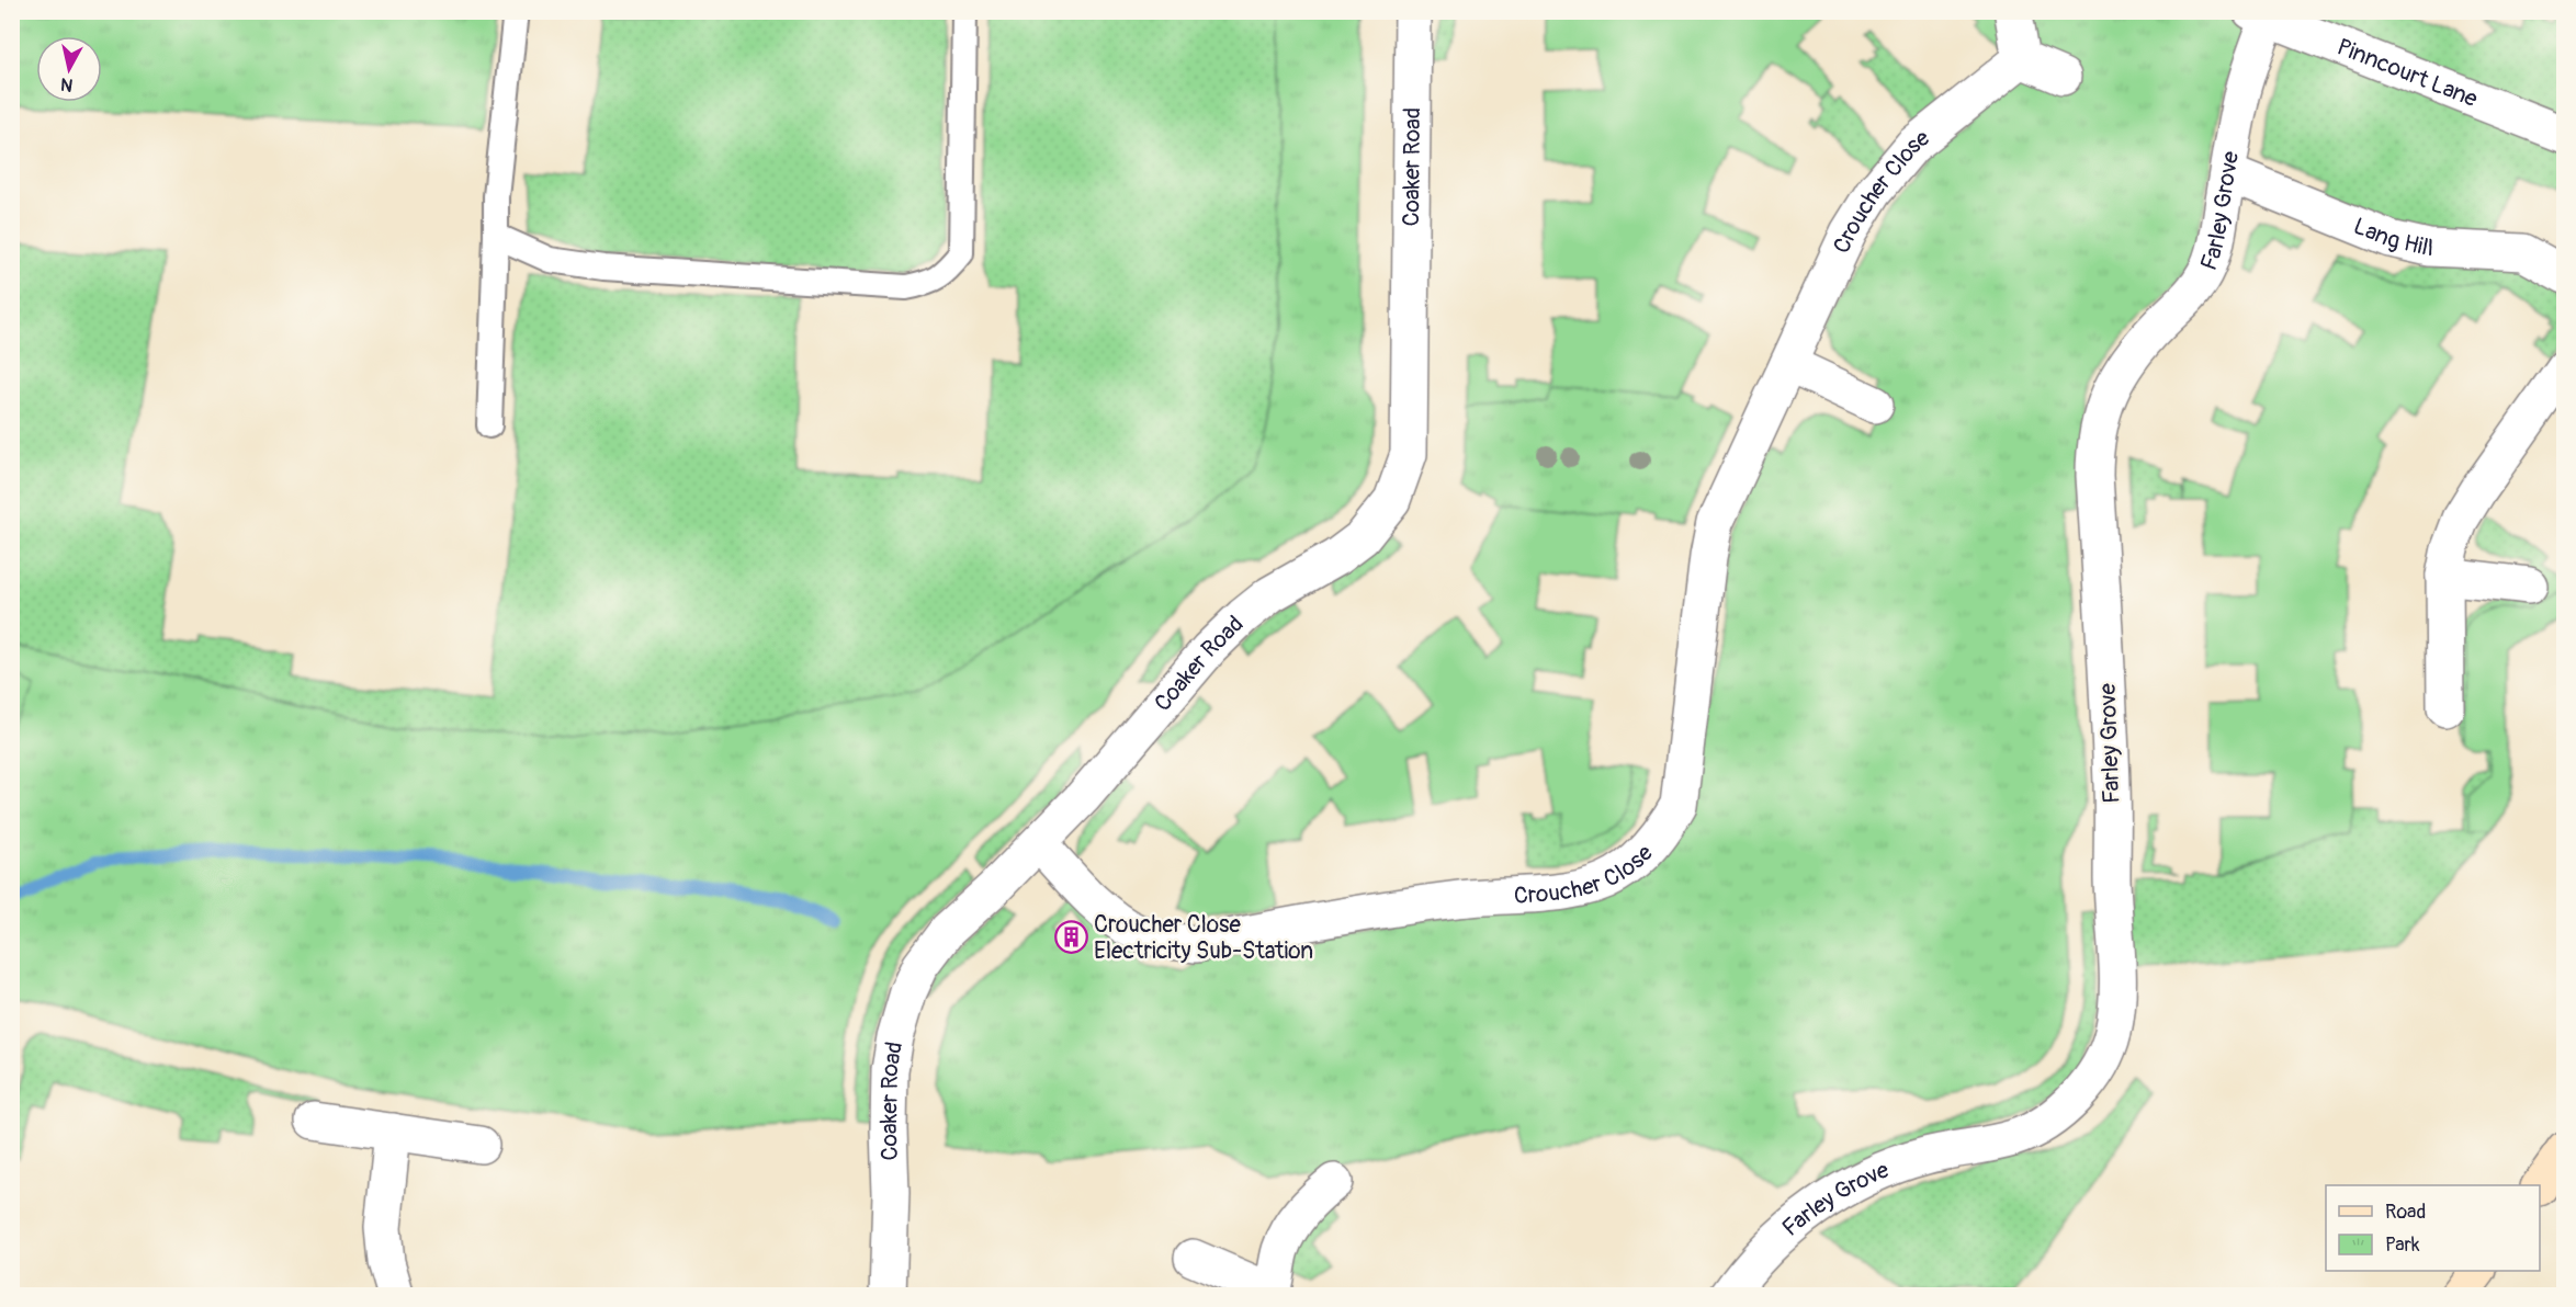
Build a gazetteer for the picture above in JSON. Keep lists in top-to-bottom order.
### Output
{
  "streets": {
    "street": [
      "Pinncourt Lane",
      "Coaker Road",
      "Croucher Close",
      "Farley Grove",
      "Lang Hill"
    ]
  },
  "crossings": [
    ["Pinncourt Lane", "Farley Grove"],
    ["Coaker Road", "Croucher Close"],
    ["Farley Grove", "Lang Hill"]
  ],
  "places": {
    "building": ["Croucher Close Electricity Sub-Station"]
  },
  "legend": ["Road", "Park"],
  "north": "bottom"
}
